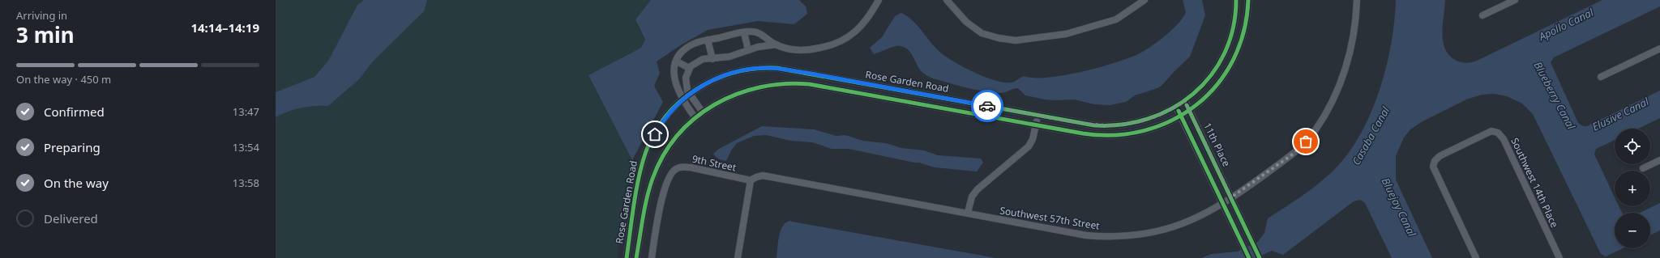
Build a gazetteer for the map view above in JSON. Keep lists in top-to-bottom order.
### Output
{
  "streets": {
    "street": [
      "Rose Garden Road",
      "11th Place",
      "9th Street",
      "Southwest 14th Place",
      "Southwest 57th Street"
    ]
  },
  "crossings": [
    ["Rose Garden Road", "11th Place"],
    ["11th Place", "Southwest 57th Street"],
    ["9th Street", "Southwest 57th Street"]
  ],
  "water": [
    "Apollo Canal",
    "Blueberry Canal",
    "Elusive Canal",
    "Casaba Canal",
    "Bluejay Canal"
  ],
  "page": {
    "heading": ["3 min", "Arriving in", "14:14–14:19"],
    "bar": "On the way · 450 m",
    "list": [
      ["Confirmed", "13:47"],
      ["Preparing", "13:54"],
      ["On the way", "13:58"],
      "Delivered"
    ],
    "map_buttons": ["+", "−"]
  }
}
